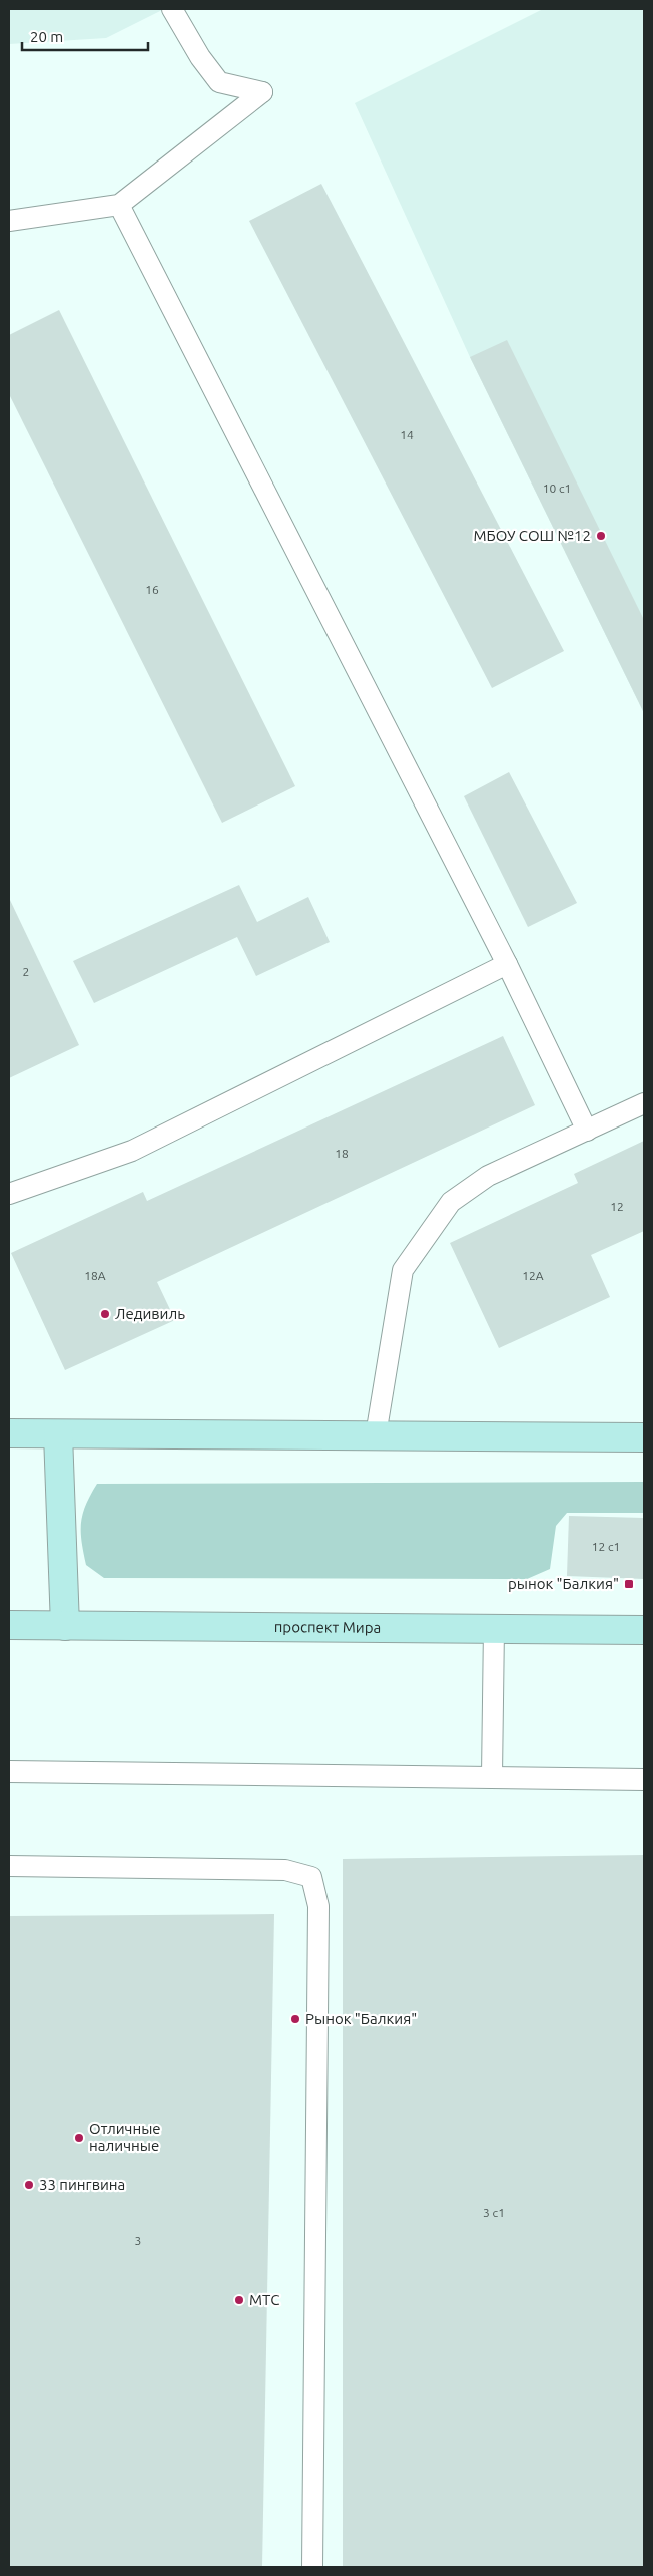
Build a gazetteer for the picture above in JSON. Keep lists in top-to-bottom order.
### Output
{
  "streets": {
    "street": ["проспект Мира"]
  },
  "places": {
    "other": [
      "МБОУ СОШ №12",
      "Ледивиль",
      "Рынок \"Балкия\"",
      "Отличные наличные",
      "33 пингвина",
      "МТС"
    ],
    "transit": ["рынок \"Балкия\""]
  },
  "house_numbers": [
    "14",
    "10 с1",
    "16",
    "2",
    "18",
    "12",
    "18А",
    "12А",
    "12 с1",
    "3 с1",
    "3"
  ],
  "scale_bar": "20 m"
}
